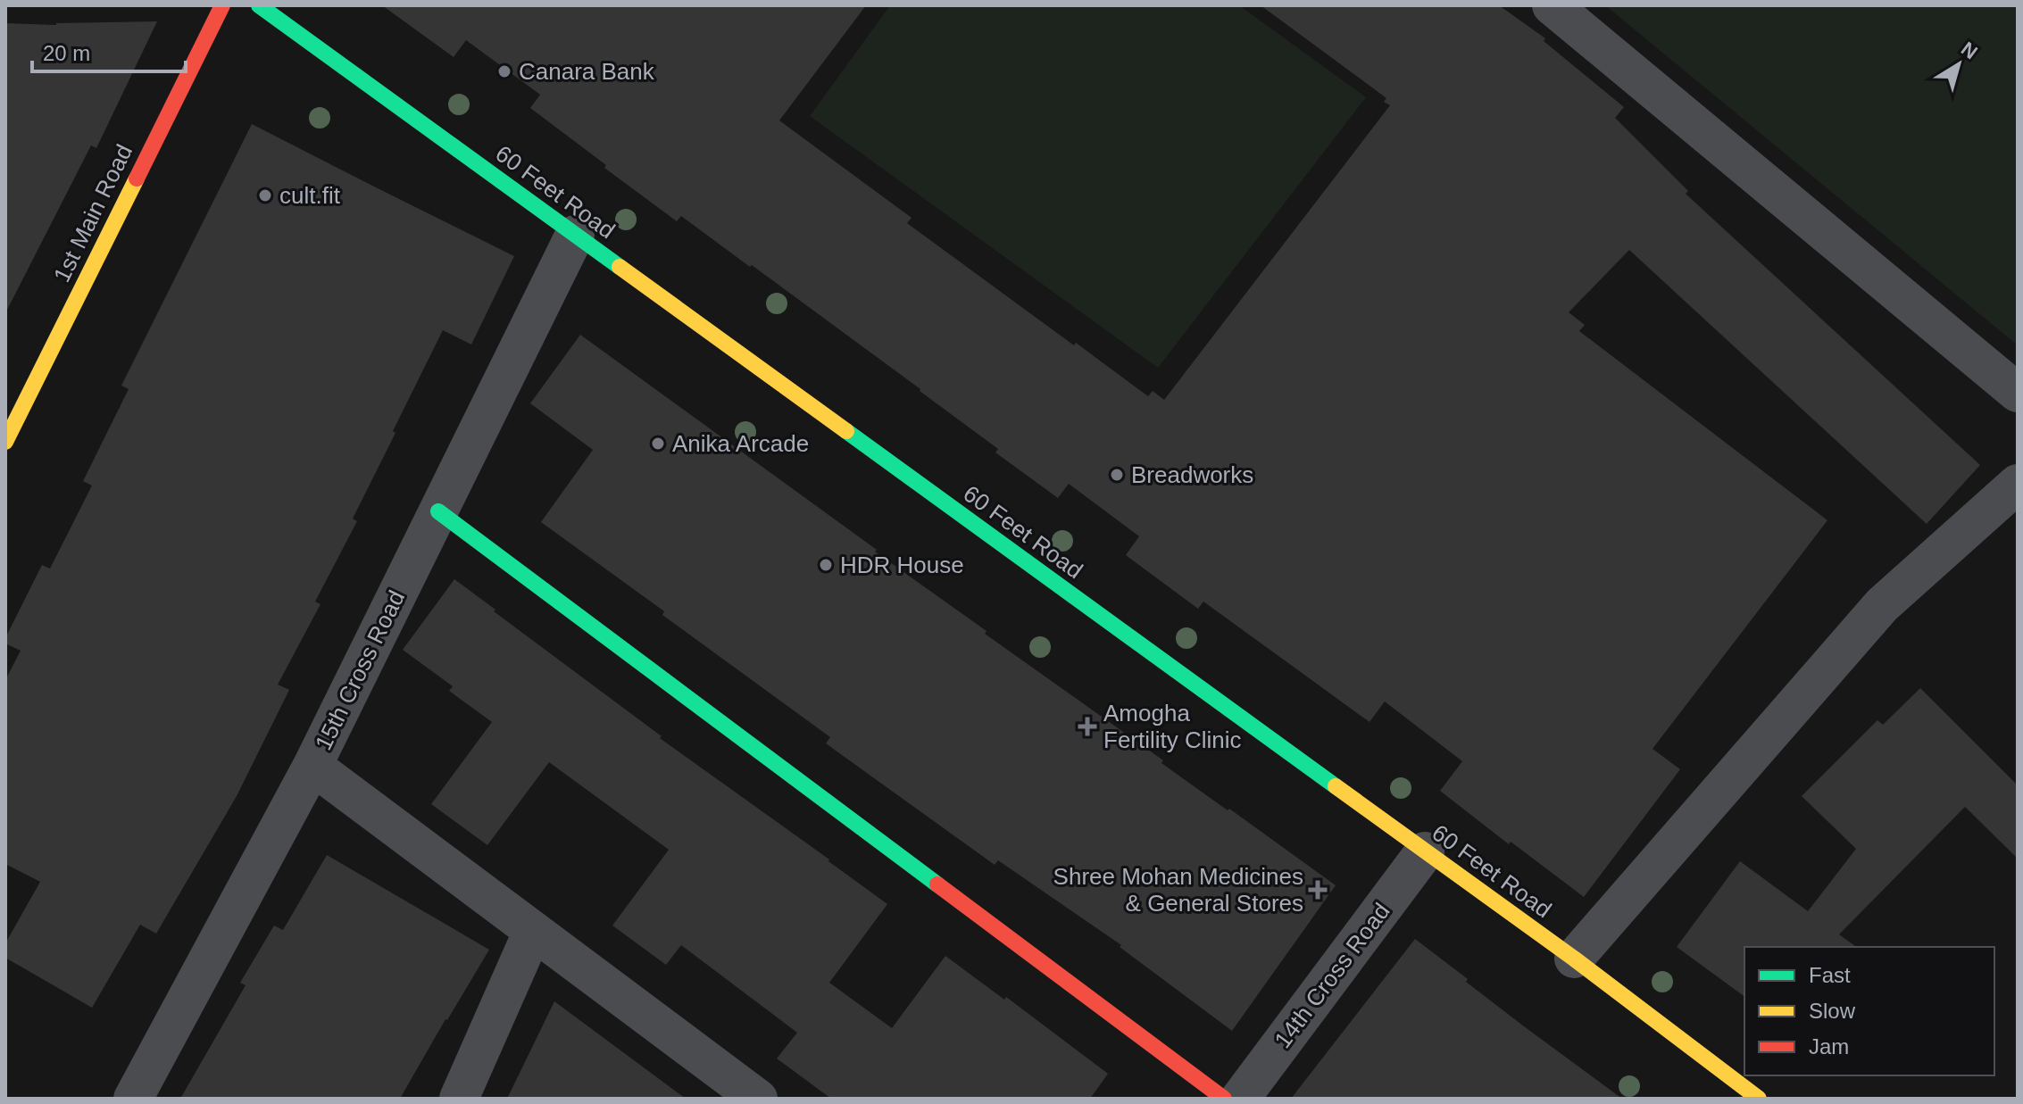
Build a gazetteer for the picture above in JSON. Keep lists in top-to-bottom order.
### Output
{
  "streets": {
    "street": [
      "60 Feet Road",
      "1st Main Road",
      "15th Cross Road",
      "14th Cross Road"
    ]
  },
  "crossings": [
    ["60 Feet Road", "15th Cross Road"],
    ["60 Feet Road", "14th Cross Road"]
  ],
  "places": {
    "other": [
      "Canara Bank",
      "cult.fit",
      "Anika Arcade",
      "Breadworks",
      "HDR House"
    ],
    "health": ["Amogha Fertility Clinic", "Shree Mohan Medicines & General Stores"]
  },
  "legend": ["Fast", "Slow", "Jam"],
  "scale_bar": "20 m",
  "north": "top right"
}
